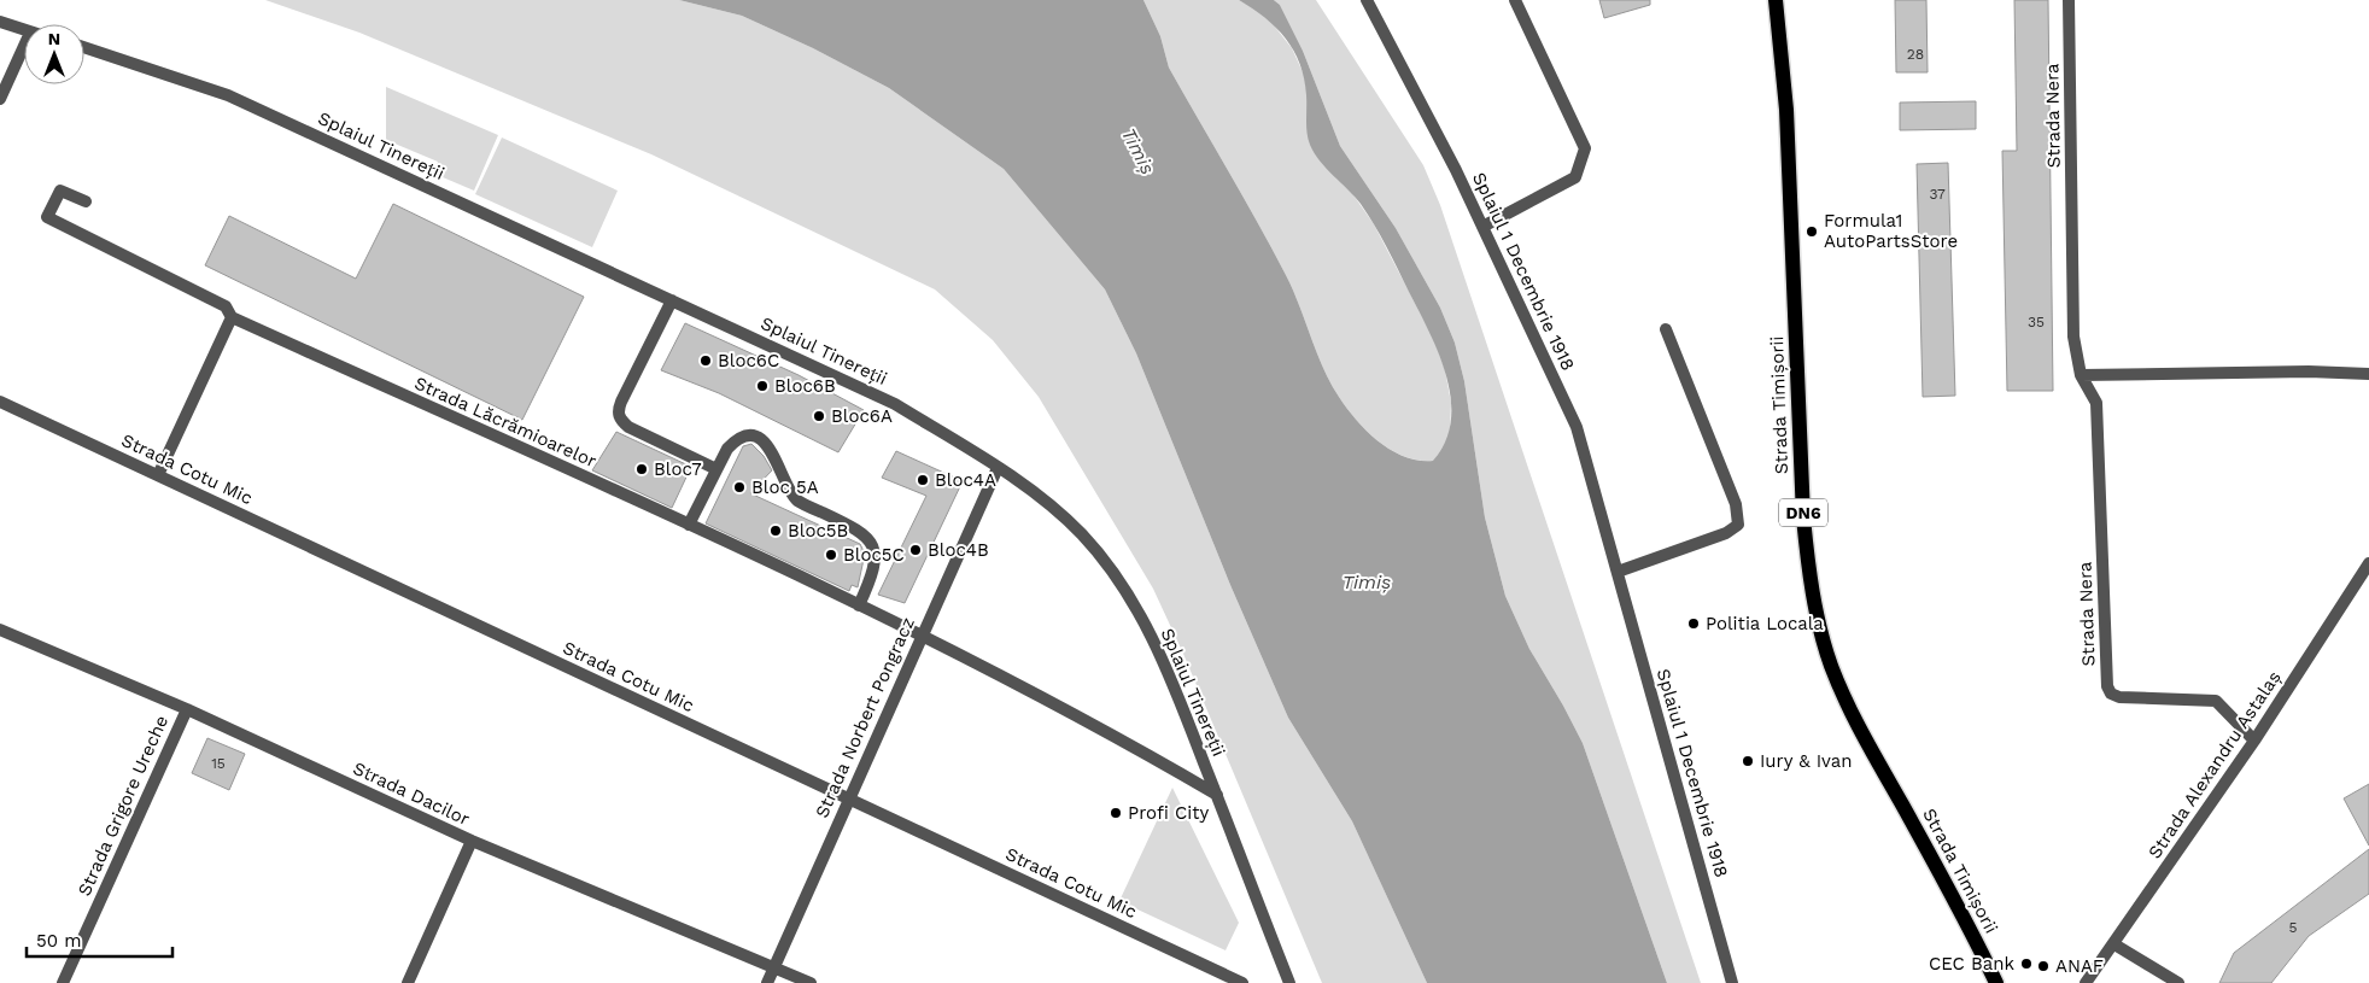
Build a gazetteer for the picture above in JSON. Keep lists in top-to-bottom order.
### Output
{
  "streets": {
    "main road": ["Strada Timișorii", "DN6"],
    "street": [
      "Strada Nera",
      "Splaiul Tinereții",
      "Splaiul 1 Decembrie 1918",
      "Strada Lăcrămioarelor",
      "Strada Cotu Mic",
      "Strada Norbert Pongracz",
      "Strada Alexandru Astalaș",
      "Strada Dacilor",
      "Strada Grigore Ureche"
    ]
  },
  "crossings": [
    ["Strada Nera", "Strada Alexandru Astalaș"],
    ["Splaiul Tinereții", "Strada Lăcrămioarelor"],
    ["Splaiul Tinereții", "Strada Norbert Pongracz"],
    ["Strada Lăcrămioarelor", "Strada Norbert Pongracz"],
    ["Strada Cotu Mic", "Strada Norbert Pongracz"],
    ["Strada Norbert Pongracz", "Strada Dacilor"],
    ["Strada Dacilor", "Strada Grigore Ureche"]
  ],
  "water": ["Timiș"],
  "places": [
    "Formula1 AutoPartsStore",
    "Bloc6C",
    "Bloc6B",
    "Bloc6A",
    "Bloc7",
    "Bloc4A",
    "Bloc 5A",
    "Bloc5B",
    "Bloc4B",
    "Bloc5C",
    "Politia Locala",
    "Iury & Ivan",
    "Profi City",
    "CEC Bank",
    "ANAF"
  ],
  "house_numbers": [
    "28",
    "37",
    "35",
    "15",
    "5"
  ],
  "scale_bar": "50 m",
  "north": "top"
}
